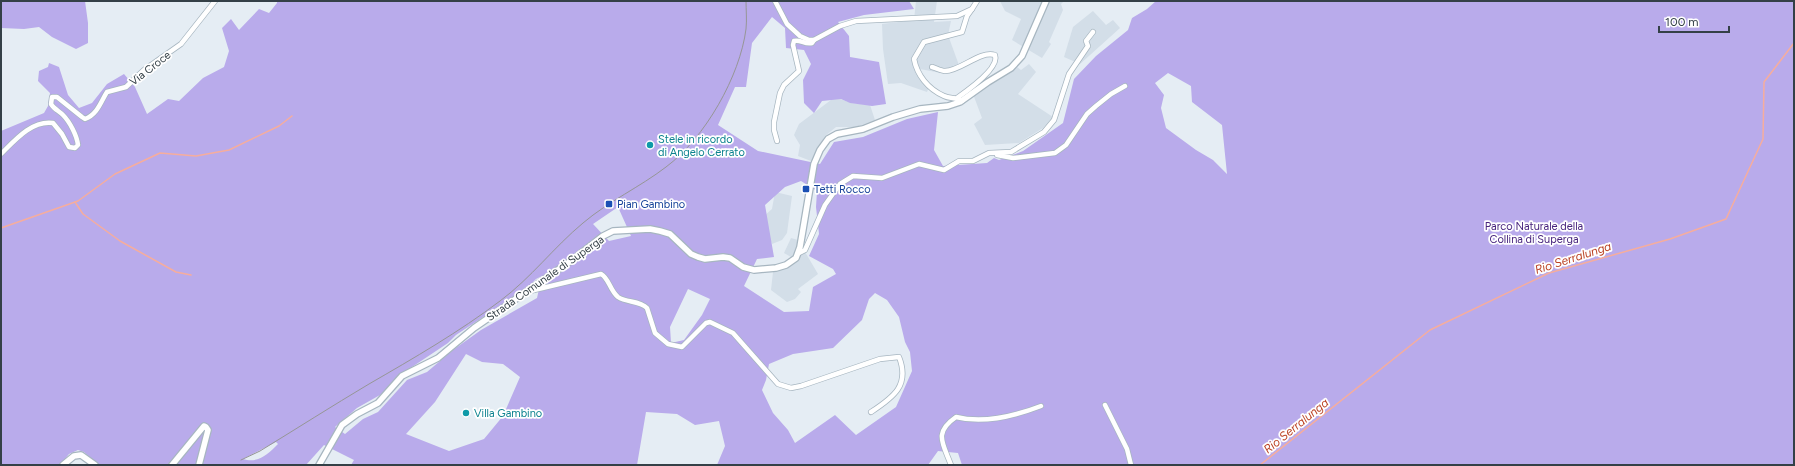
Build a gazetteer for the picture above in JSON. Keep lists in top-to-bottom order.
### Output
{
  "streets": {
    "street": ["Via Croce", "Strada Comunale di Superga"]
  },
  "water": ["Rio Serralunga"],
  "parks": ["Parco Naturale della Collina di Superga"],
  "places": {
    "other": ["Stele in ricordo di Angelo Cerrato", "Villa Gambino"],
    "transit": ["Tetti Rocco", "Pian Gambino"]
  },
  "scale_bar": "100 m"
}
